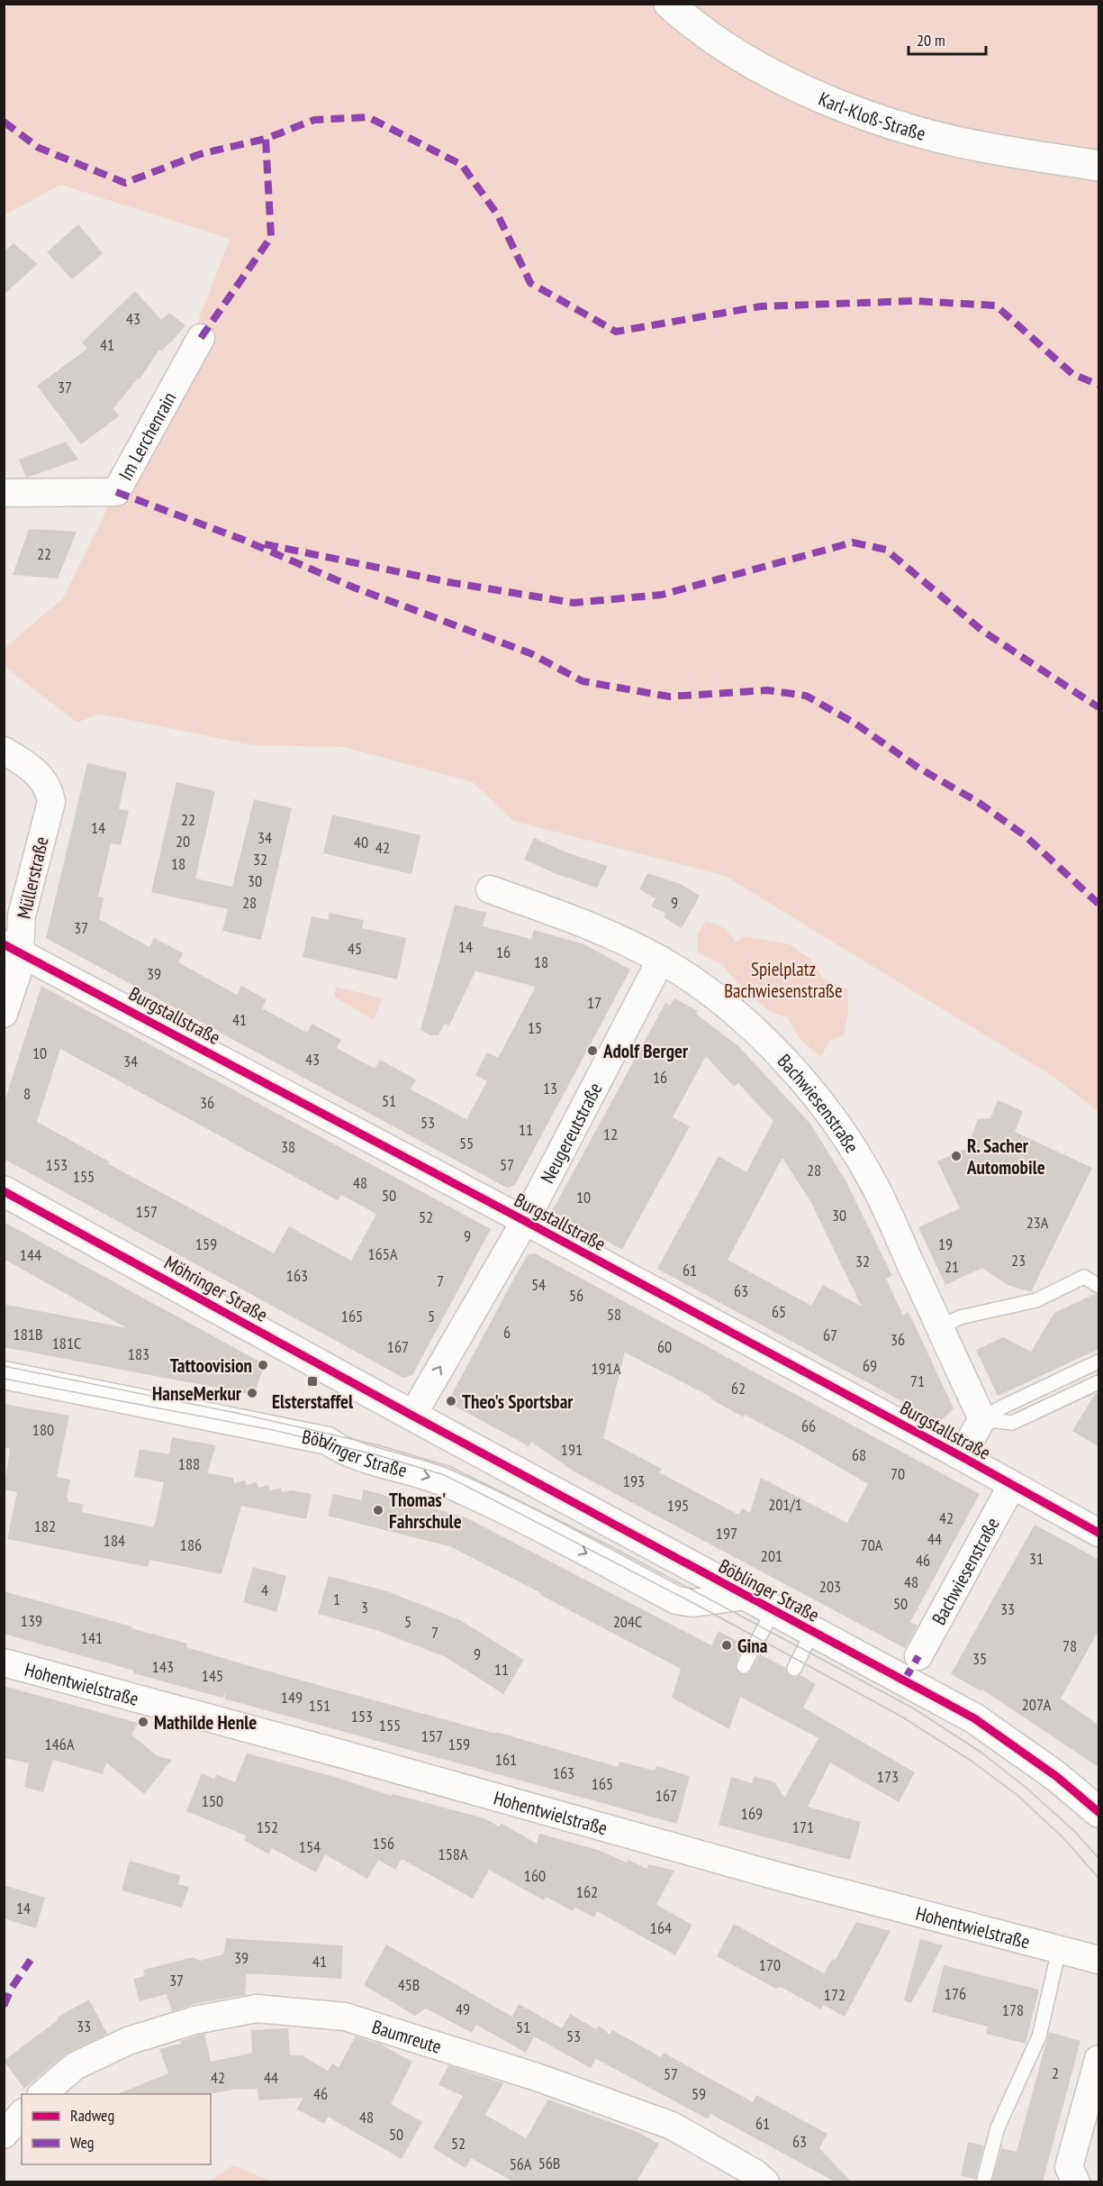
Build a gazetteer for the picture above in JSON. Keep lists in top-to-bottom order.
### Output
{
  "streets": {
    "street": [
      "Karl-Kloß-Straße",
      "Im Lerchenrain",
      "Müllerstraße",
      "Burgstallstraße",
      "Bachwiesenstraße",
      "Neugereutstraße",
      "Möhringer Straße",
      "Böblinger Straße",
      "Hohentwielstraße",
      "Baumreute"
    ]
  },
  "crossings": [
    ["Müllerstraße", "Burgstallstraße"],
    ["Burgstallstraße", "Bachwiesenstraße"],
    ["Burgstallstraße", "Neugereutstraße"],
    ["Bachwiesenstraße", "Neugereutstraße"],
    ["Neugereutstraße", "Möhringer Straße"],
    ["Neugereutstraße", "Böblinger Straße"],
    ["Möhringer Straße", "Böblinger Straße"]
  ],
  "one_way": ["Neugereutstraße"],
  "parks": ["Spielplatz Bachwiesenstraße"],
  "places": {
    "other": [
      "Adolf Berger",
      "R. Sacher Automobile",
      "Tattoovision",
      "HanseMerkur",
      "Theo's Sportsbar",
      "Thomas' Fahrschule",
      "Gina",
      "Mathilde Henle"
    ],
    "transit": ["Elsterstaffel"]
  },
  "house_numbers": [
    "43",
    "41",
    "37",
    "22",
    "22",
    "14",
    "34",
    "20",
    "40",
    "42",
    "32",
    "18",
    "30",
    "28",
    "9",
    "37",
    "14",
    "45",
    "16",
    "18",
    "39",
    "17",
    "41",
    "15",
    "10",
    "43",
    "34",
    "16",
    "13",
    "8",
    "51",
    "36",
    "53",
    "11",
    "12",
    "55",
    "38",
    "153",
    "57",
    "28",
    "155",
    "48",
    "50",
    "10",
    "157",
    "30",
    "52",
    "23A",
    "9",
    "159",
    "19",
    "165A",
    "144",
    "23",
    "32",
    "21",
    "61",
    "163",
    "7",
    "54",
    "63",
    "56",
    "65",
    "58",
    "165",
    "5",
    "6",
    "181B",
    "67",
    "36",
    "181C",
    "167",
    "60",
    "183",
    "69",
    "191A",
    "71",
    "62",
    "66",
    "180",
    "191",
    "68",
    "188",
    "70",
    "193",
    "201/1",
    "195",
    "42",
    "182",
    "197",
    "44",
    "184",
    "186",
    "70A",
    "201",
    "31",
    "46",
    "48",
    "203",
    "4",
    "1",
    "50",
    "3",
    "33",
    "139",
    "5",
    "204C",
    "7",
    "141",
    "78",
    "9",
    "35",
    "143",
    "11",
    "145",
    "149",
    "207A",
    "151",
    "153",
    "155",
    "157",
    "146A",
    "159",
    "161",
    "163",
    "173",
    "165",
    "167",
    "150",
    "169",
    "152",
    "171",
    "156",
    "154",
    "158A",
    "160",
    "162",
    "14",
    "164",
    "39",
    "41",
    "170",
    "37",
    "45B",
    "176",
    "172",
    "49",
    "178",
    "33",
    "51",
    "53",
    "2",
    "57",
    "42",
    "44",
    "46",
    "59",
    "48",
    "61",
    "50",
    "63",
    "52",
    "56B",
    "56A"
  ],
  "legend": ["Radweg", "Weg"],
  "scale_bar": "20 m"
}
